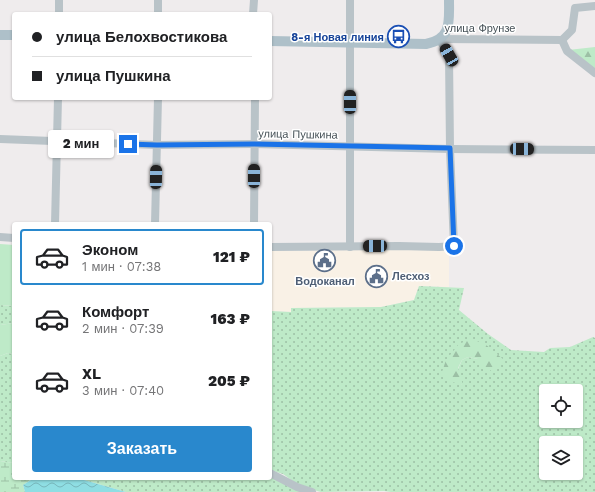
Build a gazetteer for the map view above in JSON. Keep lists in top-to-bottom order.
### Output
{
  "streets": {
    "main road": ["улица Фрунзе"],
    "street": ["улица Пушкина"]
  },
  "places": {
    "bus stop": ["8-я Новая линия"],
    "public building": ["Водоканал", "Лесхоз"]
  },
  "page": {
    "banner": ["улица Белохвостикова", "улица Пушкина"],
    "bubble": "2 мин",
    "list": [
      {
        "name": "Эконом",
        "note": "1 мин · 07:38",
        "value": "121 ₽"
      },
      {
        "name": "Комфорт",
        "note": "2 мин · 07:39",
        "value": "163 ₽"
      },
      {
        "name": "XL",
        "note": "3 мин · 07:40",
        "value": "205 ₽"
      }
    ],
    "buttons": "Заказать"
  }
}
